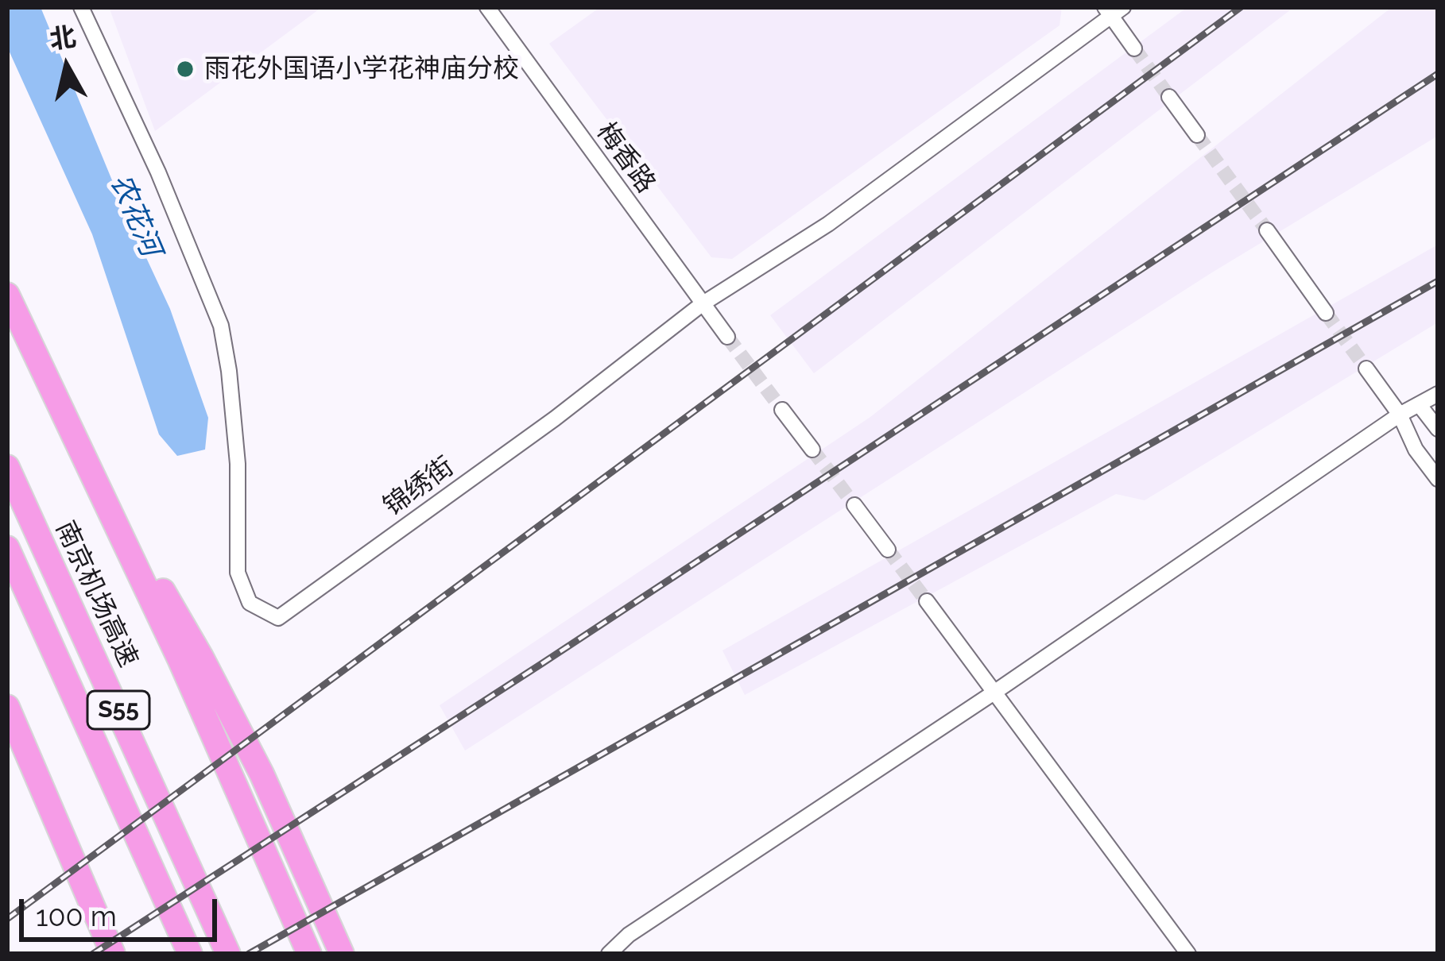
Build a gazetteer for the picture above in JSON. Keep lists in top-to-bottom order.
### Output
{
  "streets": {
    "highway": ["南京机场高速", "S55"],
    "street": ["梅香路", "锦绣街"]
  },
  "crossings": [
    ["梅香路", "锦绣街"]
  ],
  "water": ["农花河"],
  "places": ["雨花外国语小学花神庙分校"],
  "scale_bar": "100 m",
  "north": "top"
}
